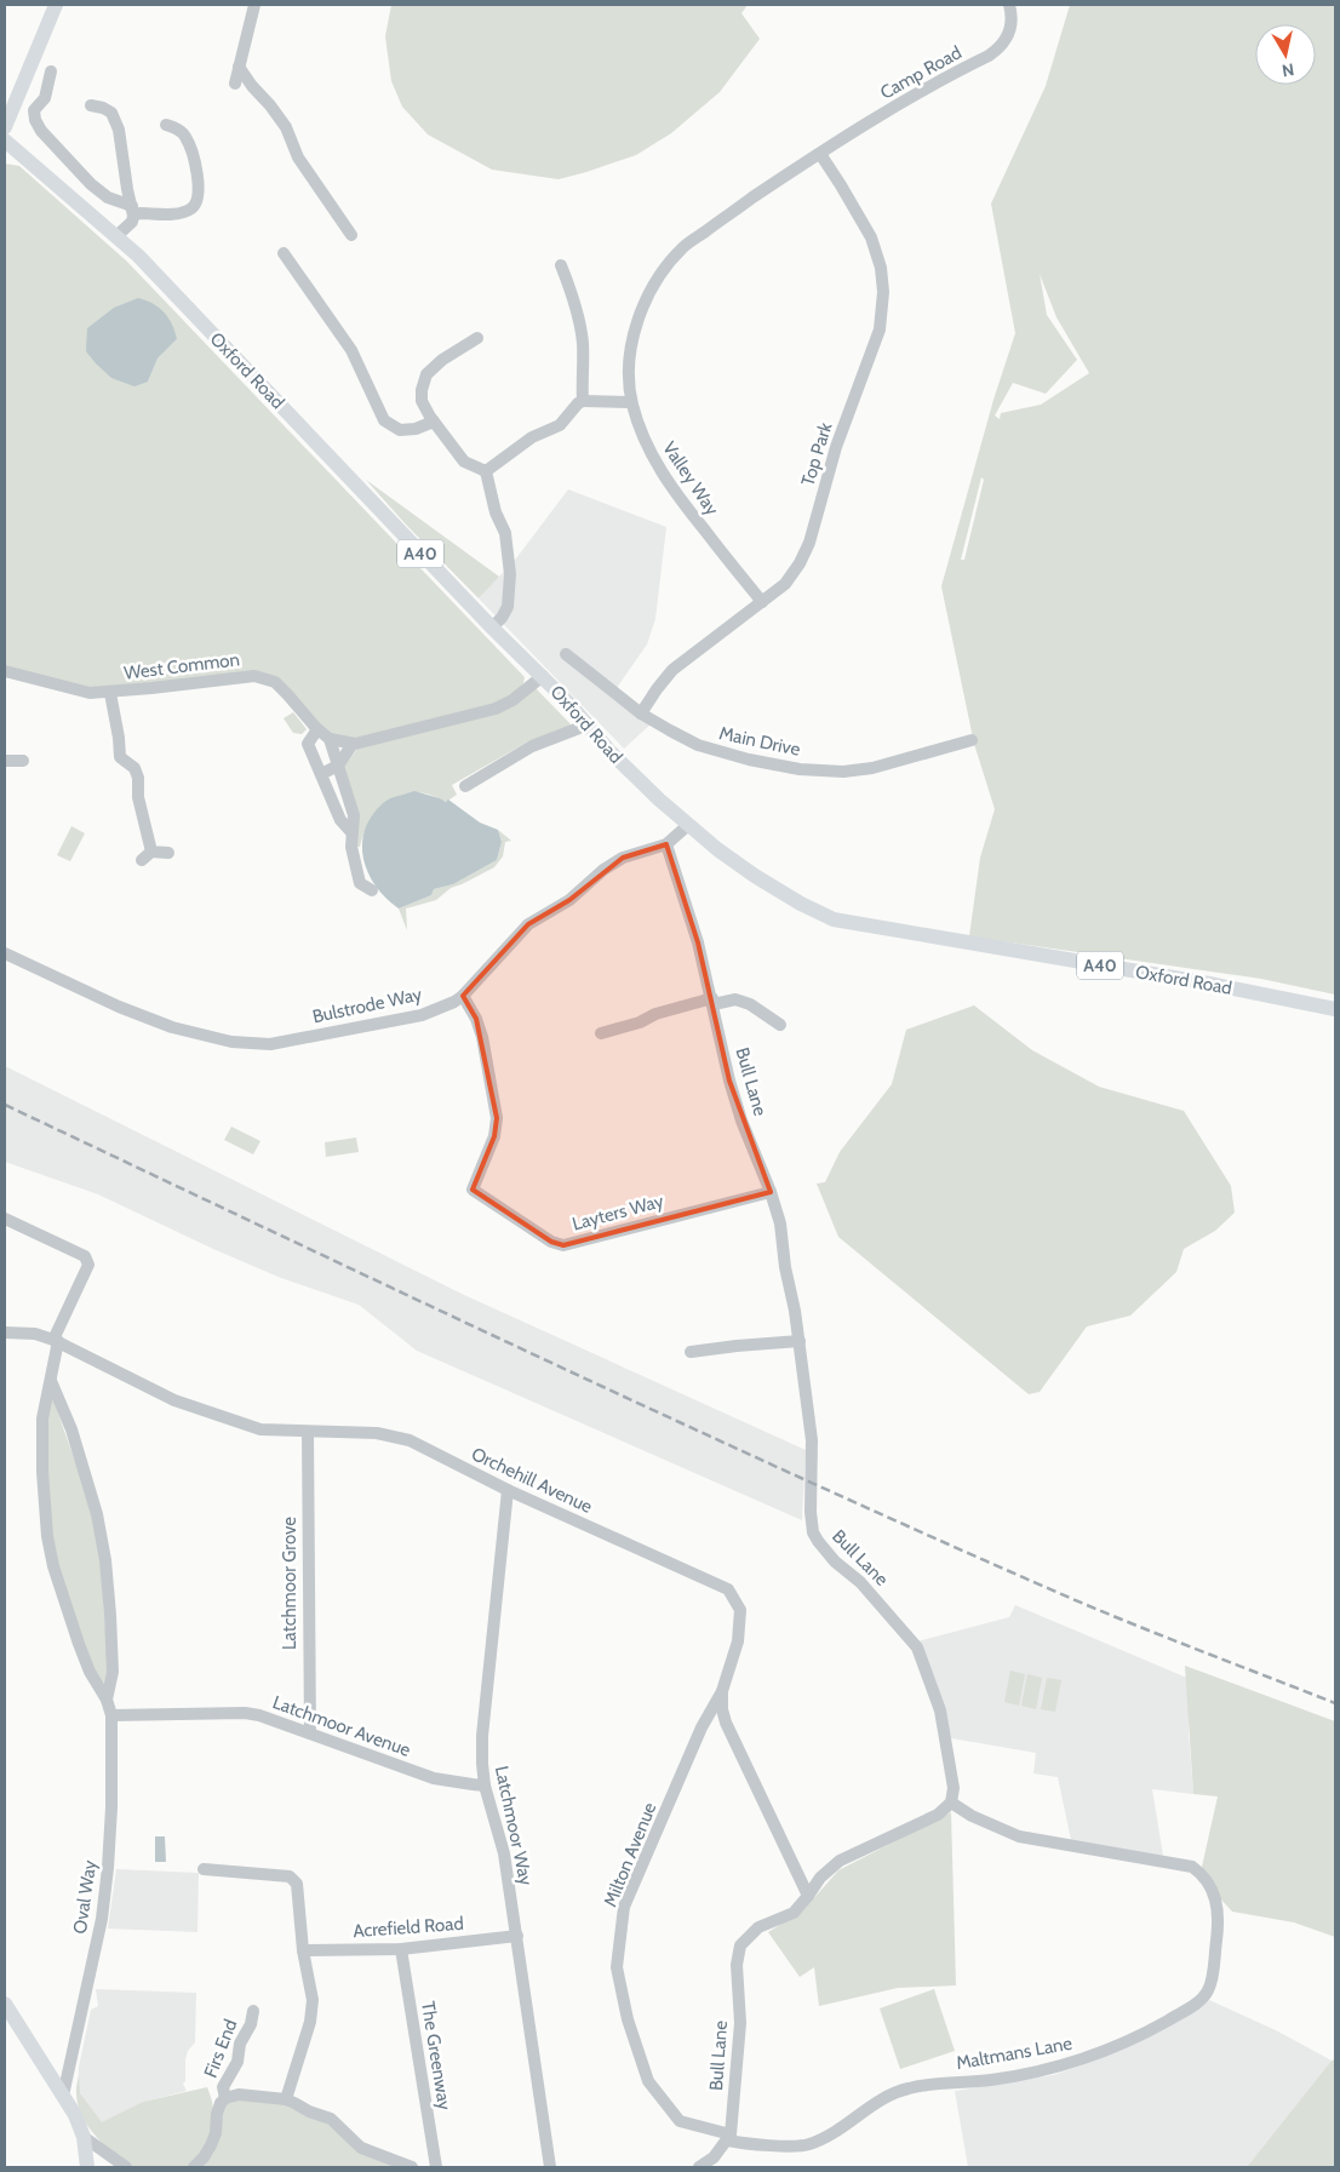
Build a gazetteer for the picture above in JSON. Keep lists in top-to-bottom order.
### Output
{
  "streets": {
    "main road": ["Oxford Road", "A40"],
    "street": [
      "Camp Road",
      "Top Park",
      "Valley Way",
      "West Common",
      "Main Drive",
      "Bulstrode Way",
      "Bull Lane",
      "Layters Way",
      "Orchehill Avenue",
      "Latchmoor Grove",
      "Latchmoor Avenue",
      "Latchmoor Way",
      "Milton Avenue",
      "Oval Way",
      "Acrefield Road",
      "Firs End",
      "Maltmans Lane",
      "The Greenway"
    ]
  },
  "crossings": [
    ["Camp Road", "Top Park"],
    ["Camp Road", "Valley Way"],
    ["Oxford Road", "West Common"],
    ["Oxford Road", "Bulstrode Way"],
    ["Top Park", "Valley Way"],
    ["Top Park", "Main Drive"],
    ["Bulstrode Way", "Bull Lane"],
    ["Bulstrode Way", "Layters Way"],
    ["Bull Lane", "Layters Way"],
    ["Bull Lane", "Orchehill Avenue"],
    ["Bull Lane", "Milton Avenue"],
    ["Bull Lane", "Maltmans Lane"],
    ["Orchehill Avenue", "Latchmoor Grove"],
    ["Orchehill Avenue", "Latchmoor Way"],
    ["Orchehill Avenue", "Milton Avenue"],
    ["Orchehill Avenue", "Oval Way"],
    ["Latchmoor Grove", "Latchmoor Avenue"],
    ["Latchmoor Avenue", "Latchmoor Way"],
    ["Latchmoor Avenue", "Oval Way"],
    ["Latchmoor Way", "Acrefield Road"],
    ["Milton Avenue", "Maltmans Lane"],
    ["Acrefield Road", "The Greenway"]
  ],
  "north": "bottom"
}
